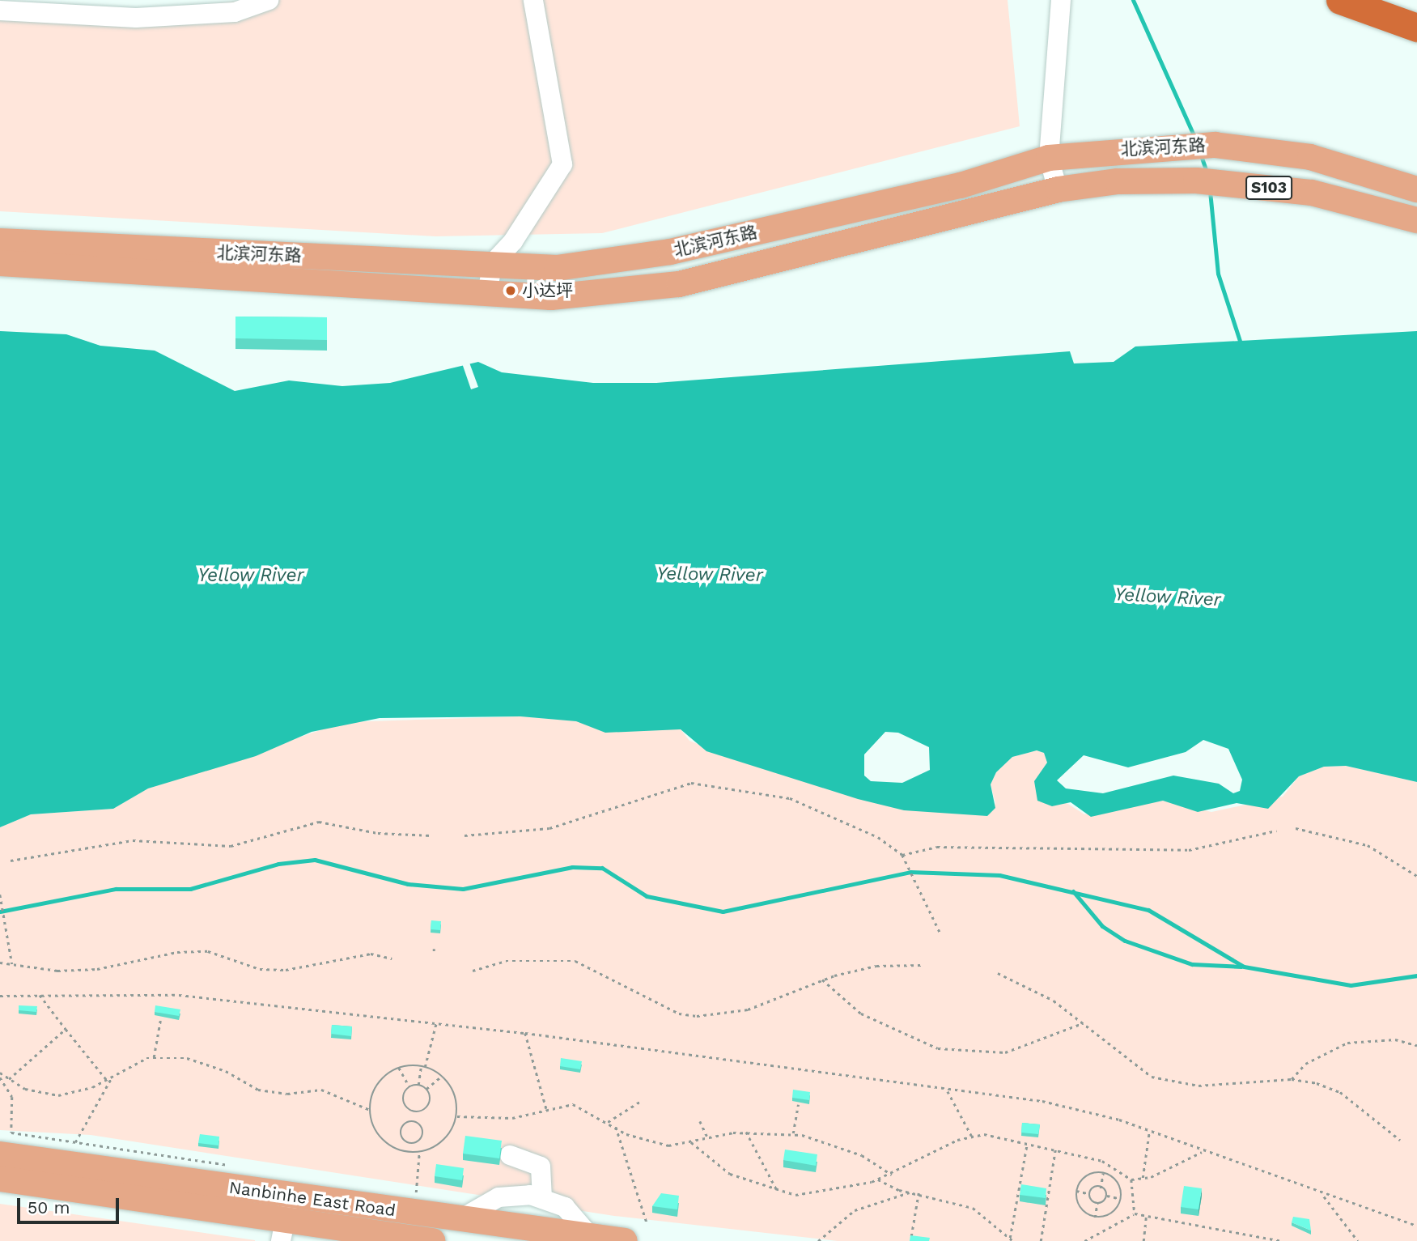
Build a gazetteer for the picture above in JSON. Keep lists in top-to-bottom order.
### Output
{
  "streets": {
    "main road": ["北滨河东路", "S103", "Nanbinhe East Road"]
  },
  "water": ["Yellow River"],
  "places": ["小达坪"],
  "scale_bar": "50 m"
}
